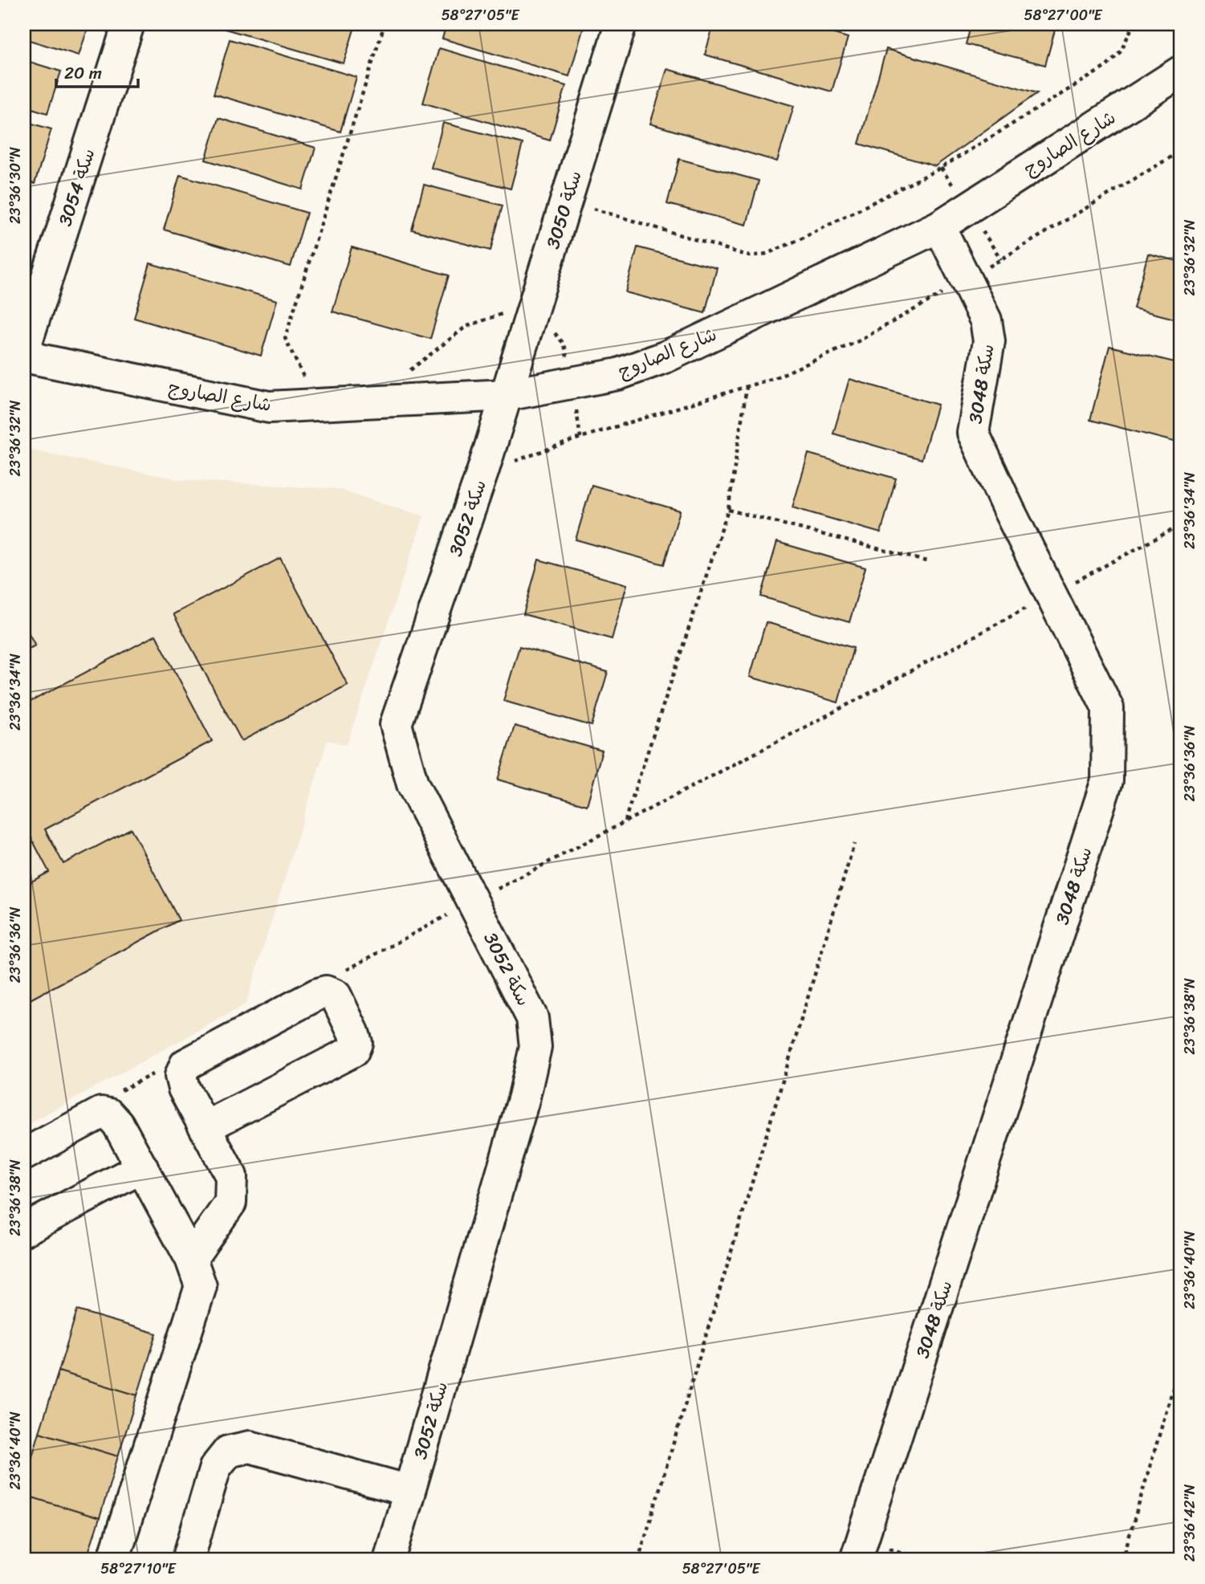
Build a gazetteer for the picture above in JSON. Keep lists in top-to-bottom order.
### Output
{
  "streets": {
    "street": [
      "شارع الصاروج",
      "سكة 3054",
      "سكة 3050",
      "سكة 3048",
      "سكة 3052"
    ]
  },
  "crossings": [
    ["شارع الصاروج", "سكة 3050"],
    ["شارع الصاروج", "سكة 3048"],
    ["شارع الصاروج", "سكة 3052"],
    ["سكة 3050", "سكة 3052"]
  ],
  "scale_bar": "20 m",
  "coordinates": [
    "58°27'05\"E",
    "58°27'00\"E",
    "23°36'30\"N",
    "23°36'32\"N",
    "23°36'34\"N",
    "23°36'36\"N",
    "23°36'38\"N",
    "23°36'40\"N",
    "23°36'42\"N",
    "58°27'10\"E"
  ]
}
